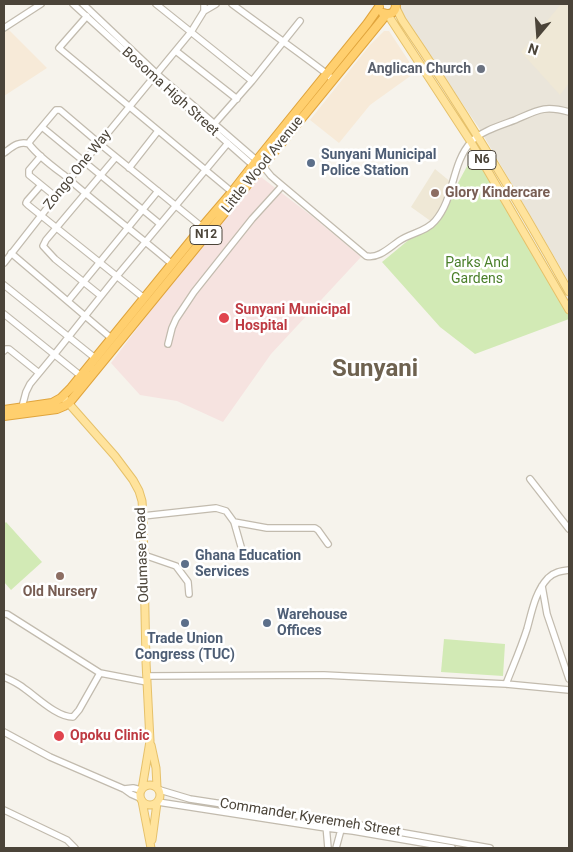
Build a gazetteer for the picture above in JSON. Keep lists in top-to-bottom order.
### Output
{
  "streets": {
    "highway": ["N6", "Little Wood Avenue", "N12"],
    "main road": ["Odumase Road"],
    "street": ["Bosoma High Street", "Zongo One Way", "Commander Kyeremeh Street"]
  },
  "crossings": [
    ["Bosoma High Street", "N6"],
    ["Bosoma High Street", "Little Wood Avenue"],
    ["Bosoma High Street", "Zongo One Way"],
    ["N6", "Little Wood Avenue"],
    ["Little Wood Avenue", "Odumase Road"],
    ["Odumase Road", "Commander Kyeremeh Street"]
  ],
  "districts": ["Sunyani"],
  "parks": ["Parks And Gardens"],
  "places": [
    "Anglican Church",
    "Sunyani Municipal Police Station",
    "Glory Kindercare",
    "Sunyani Municipal Hospital",
    "Ghana Education Services",
    "Old Nursery",
    "Trade Union Congress (TUC)",
    "Warehouse Offices",
    "Opoku Clinic"
  ],
  "north": "bottom"
}
